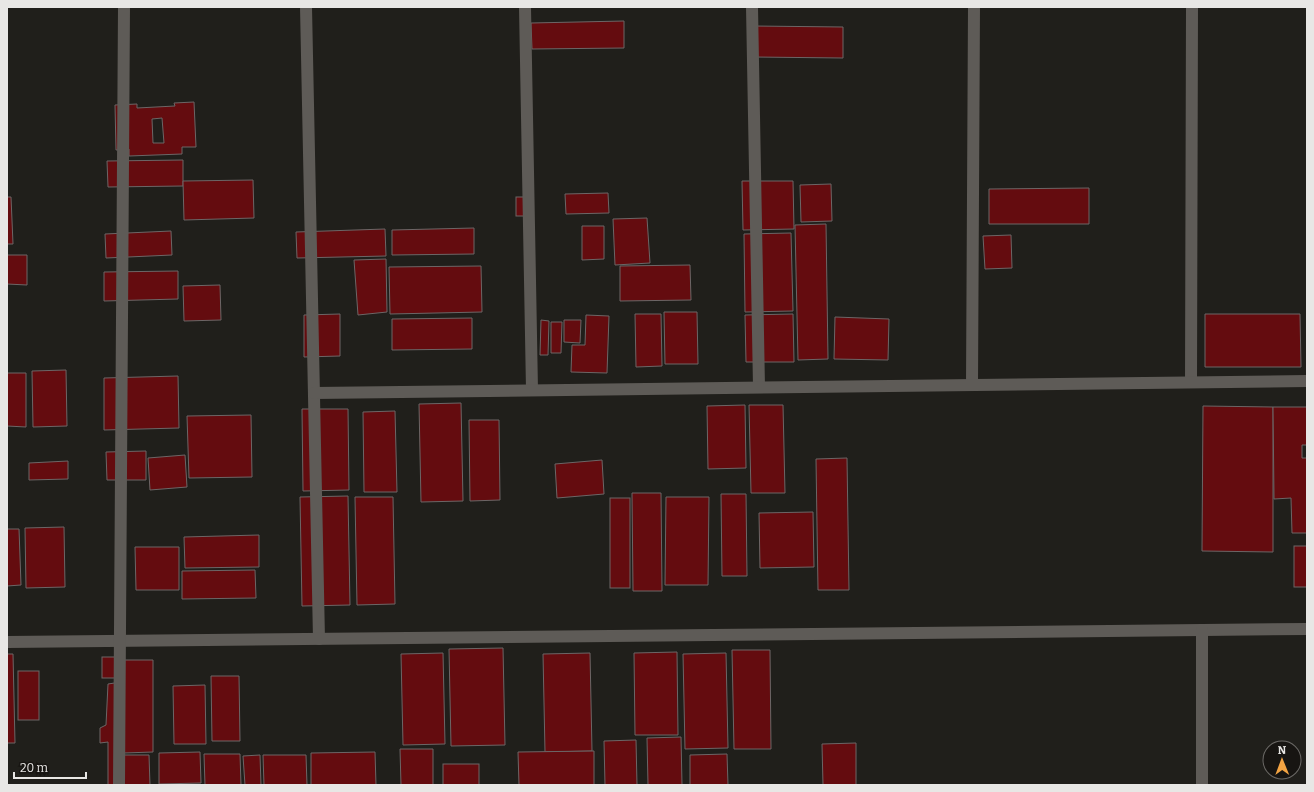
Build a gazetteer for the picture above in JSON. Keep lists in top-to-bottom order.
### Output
{
  "scale_bar": "20 m",
  "north": "top"
}
